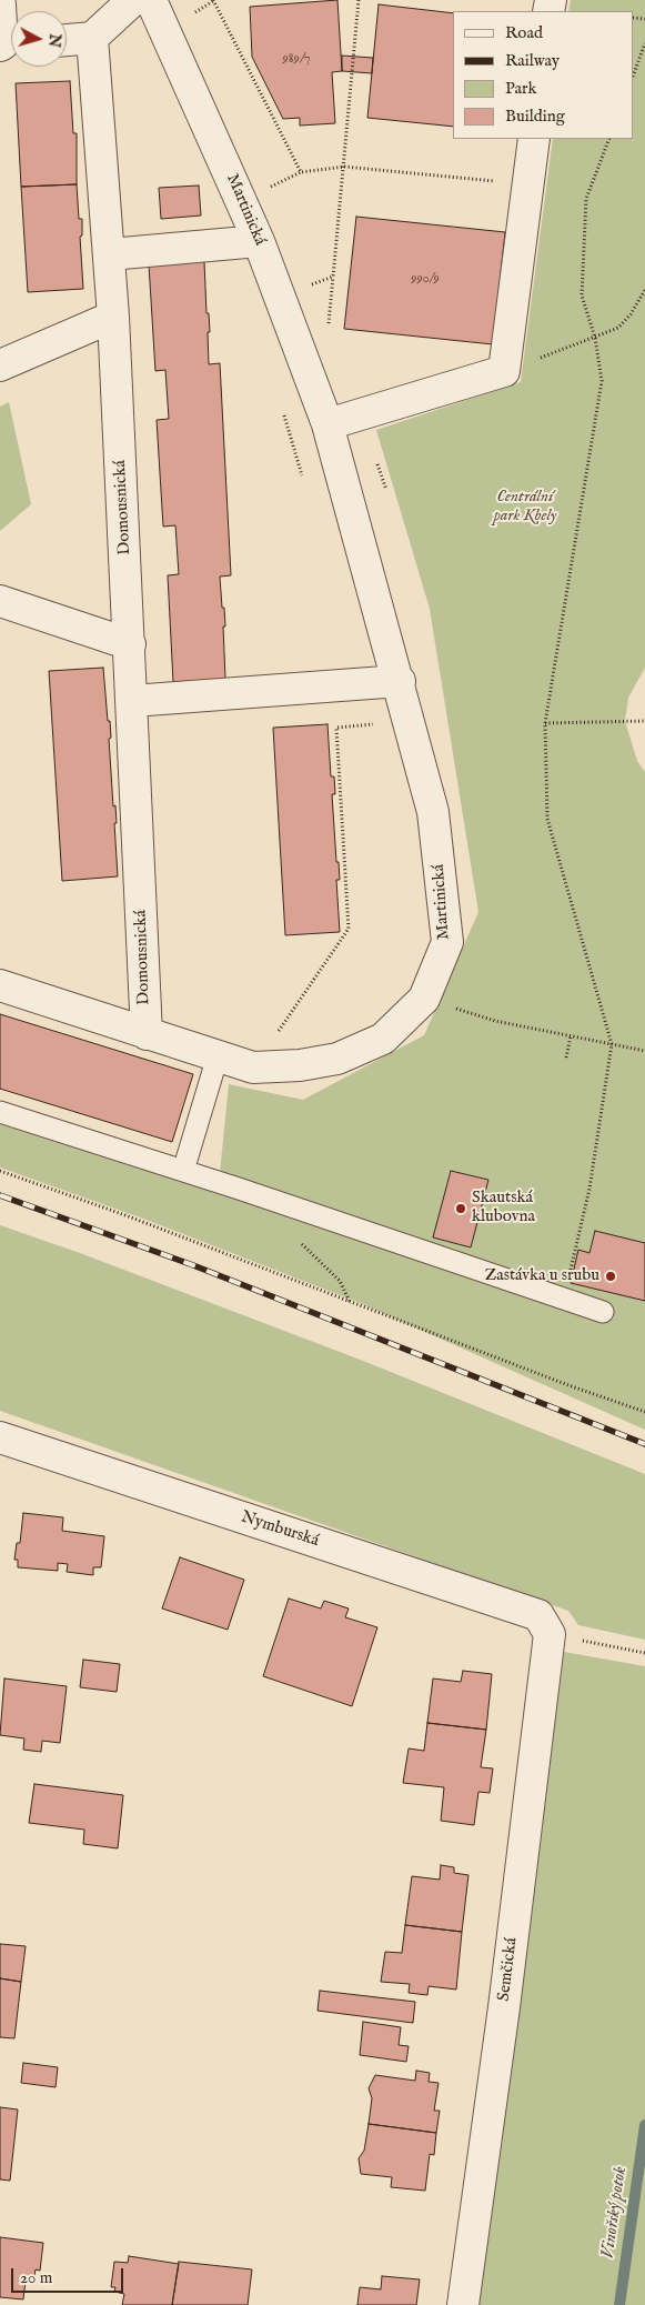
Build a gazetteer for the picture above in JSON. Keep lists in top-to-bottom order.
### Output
{
  "streets": {
    "street": [
      "Martinická",
      "Domousnická",
      "Nymburská",
      "Semčická"
    ]
  },
  "crossings": [
    ["Martinická", "Domousnická"],
    ["Nymburská", "Semčická"]
  ],
  "water": ["Vinořský potok"],
  "parks": ["Centrální park Kbely"],
  "places": ["Skautská klubovna", "Zastávka u srubu"],
  "house_numbers": ["989/7", "990/9"],
  "legend": [
    "Road",
    "Railway",
    "Park",
    "Building"
  ],
  "scale_bar": "20 m",
  "north": "right"
}
